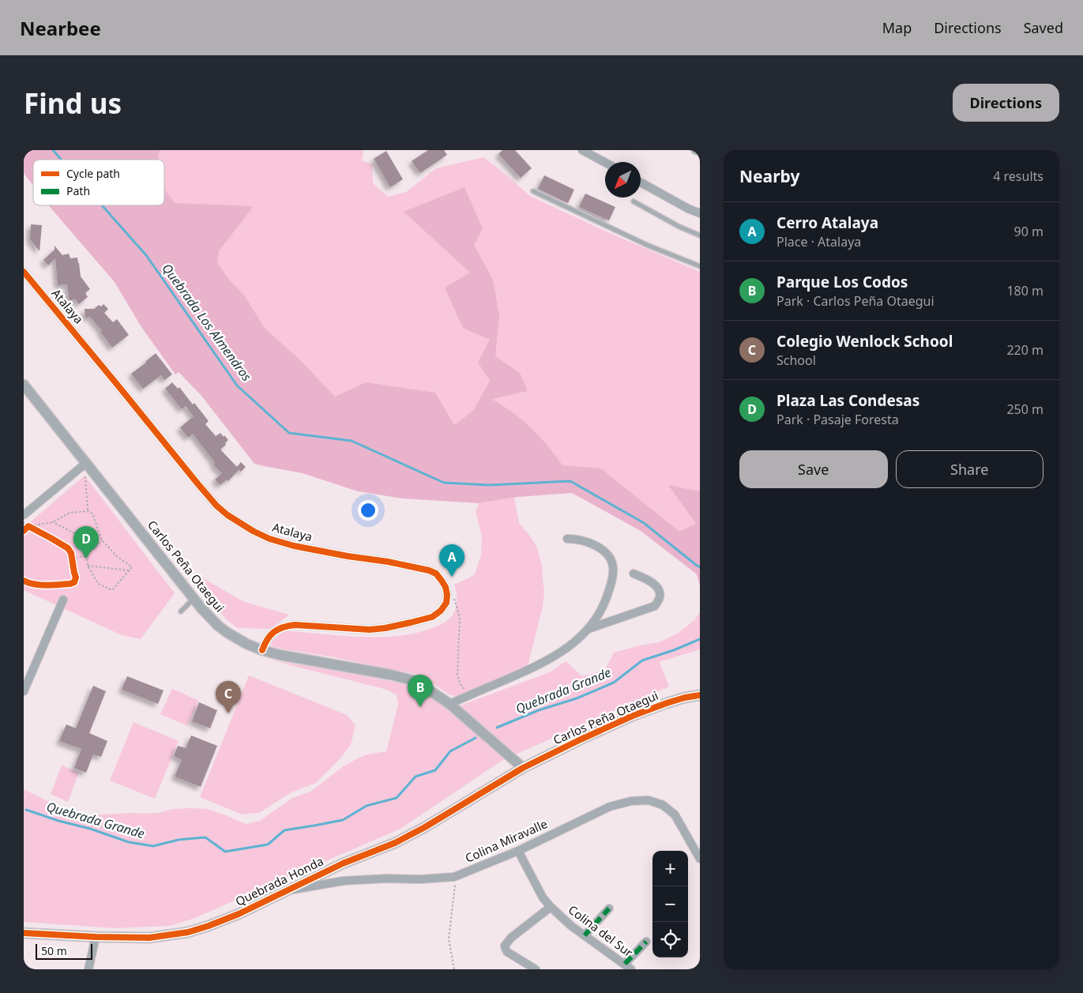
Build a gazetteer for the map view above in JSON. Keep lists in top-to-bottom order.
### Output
{
  "streets": {
    "street": [
      "Atalaya",
      "Carlos Peña Otaegui",
      "Colina Miravalle",
      "Quebrada Honda",
      "Colina del Sur"
    ]
  },
  "crossings": [
    ["Carlos Peña Otaegui", "Quebrada Honda"],
    ["Colina Miravalle", "Quebrada Honda"],
    ["Colina Miravalle", "Colina del Sur"]
  ],
  "water": ["Quebrada Los Almendros", "Quebrada Grande"],
  "legend": ["Cycle path", "Path"],
  "scale_bar": "50 m",
  "north": "bottom left",
  "page": {
    "header": "Nearbee",
    "nav": ["Map", "Directions", "Saved"],
    "buttons": [
      "Directions",
      ["Save", "Share"]
    ],
    "title": "Find us",
    "heading": ["Nearby", "4 results"],
    "list": [
      {
        "mark": "A",
        "name": "Cerro Atalaya",
        "note": "Place · Atalaya",
        "value": "90 m"
      },
      {
        "mark": "B",
        "name": "Parque Los Codos",
        "note": "Park · Carlos Peña Otaegui",
        "value": "180 m"
      },
      {
        "mark": "C",
        "name": "Colegio Wenlock School",
        "note": "School",
        "value": "220 m"
      },
      {
        "mark": "D",
        "name": "Plaza Las Condesas",
        "note": "Park · Pasaje Foresta",
        "value": "250 m"
      }
    ],
    "pins": [
      "D",
      "A",
      "B",
      "C"
    ],
    "map_buttons": ["+", "−"],
    "scale": "50 m"
  }
}
